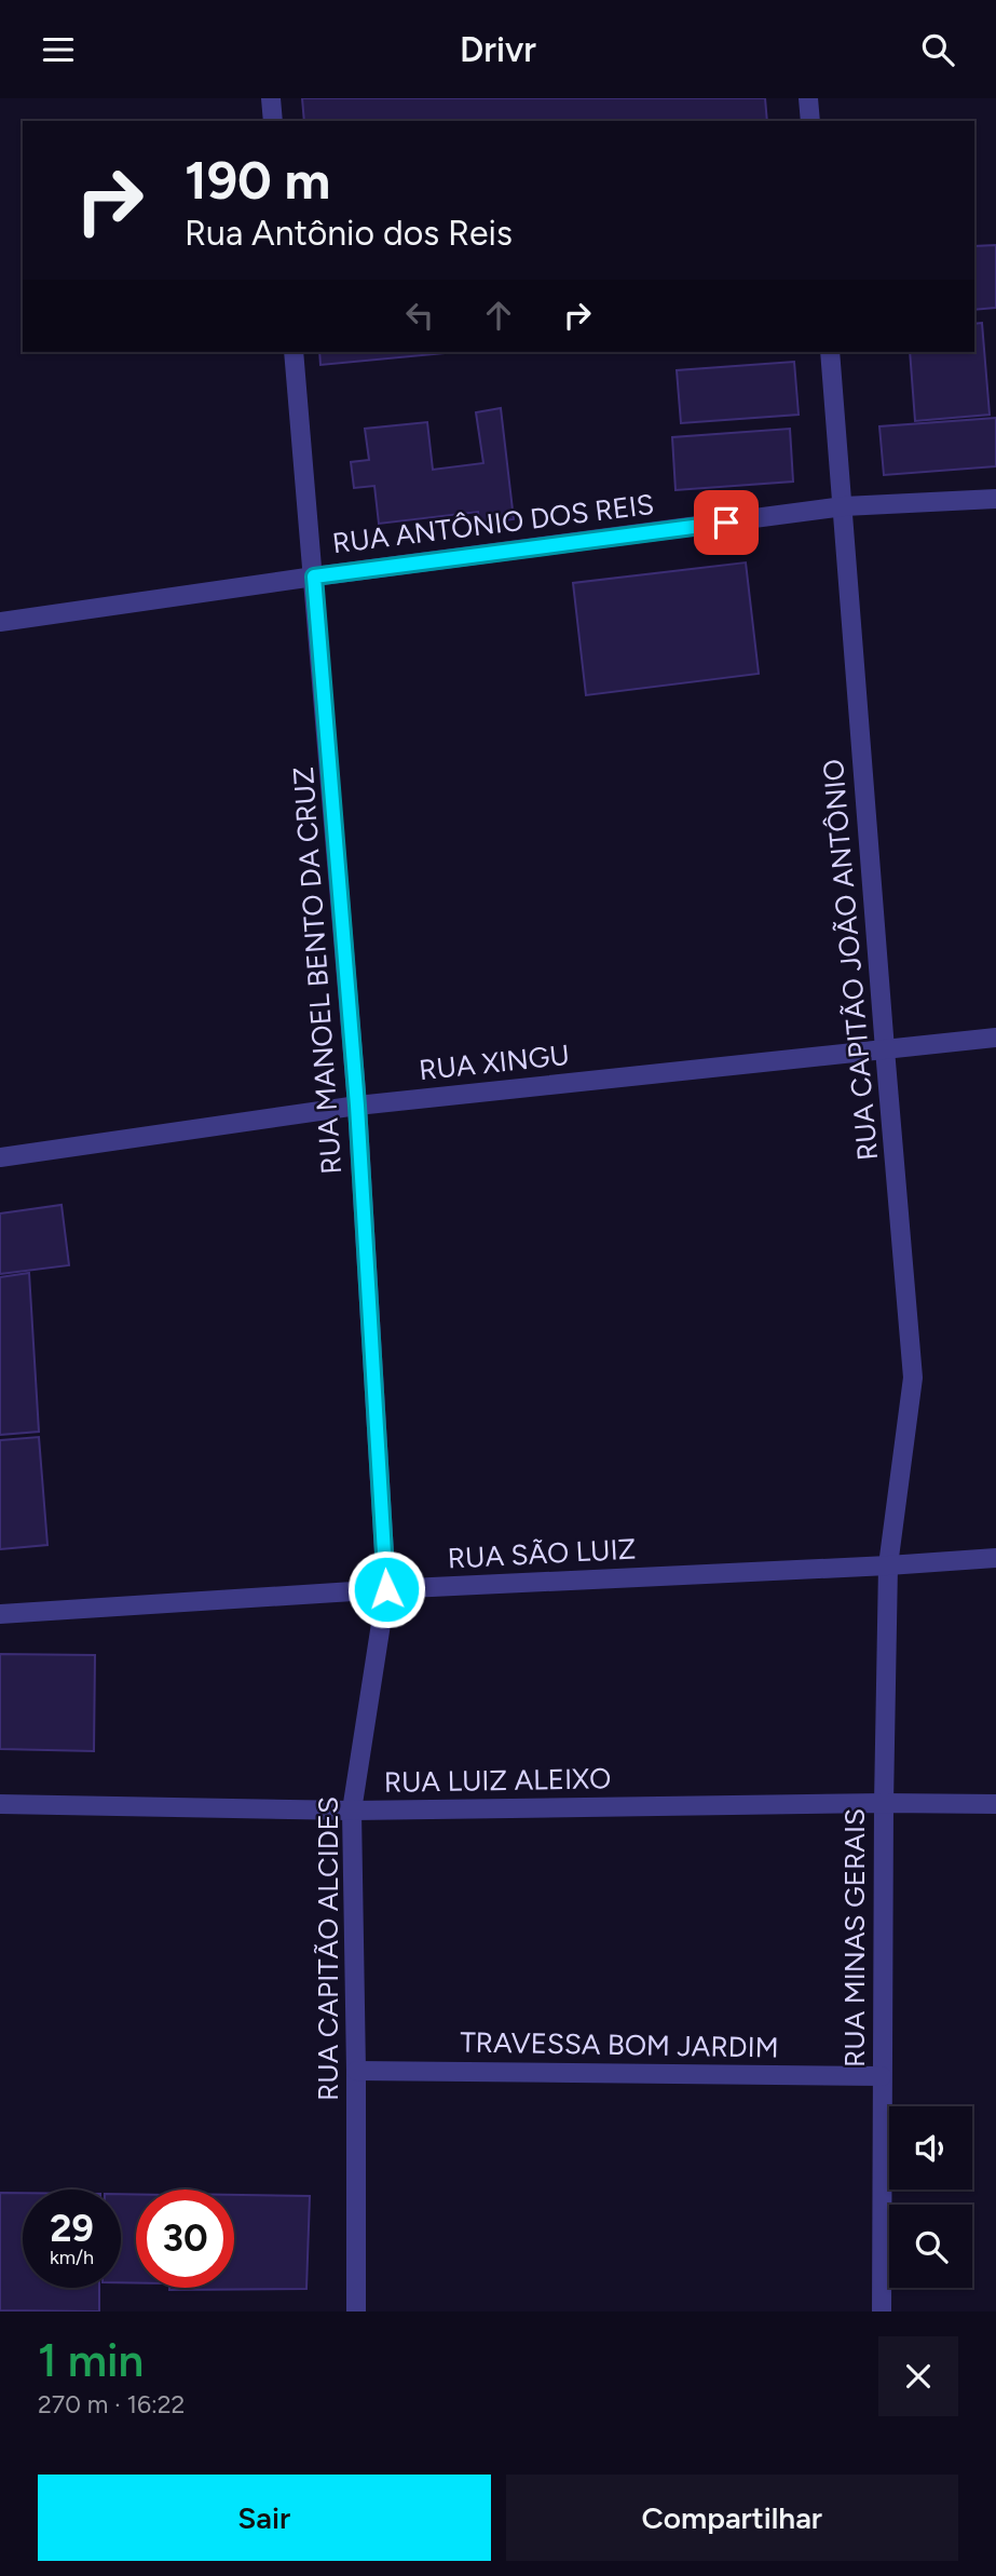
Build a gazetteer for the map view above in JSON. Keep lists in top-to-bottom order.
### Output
{
  "streets": {
    "street": [
      "RUA ANTÔNIO DOS REIS",
      "RUA CAPITÃO JOÃO ANTÔNIO",
      "RUA MANOEL BENTO DA CRUZ",
      "RUA XINGU",
      "RUA SÃO LUIZ",
      "RUA LUIZ ALEIXO",
      "RUA MINAS GERAIS",
      "RUA CAPITÃO ALCIDES",
      "TRAVESSA BOM JARDIM"
    ]
  },
  "crossings": [
    ["RUA ANTÔNIO DOS REIS", "RUA CAPITÃO JOÃO ANTÔNIO"],
    ["RUA ANTÔNIO DOS REIS", "RUA MANOEL BENTO DA CRUZ"],
    ["RUA CAPITÃO JOÃO ANTÔNIO", "RUA XINGU"],
    ["RUA CAPITÃO JOÃO ANTÔNIO", "RUA SÃO LUIZ"],
    ["RUA CAPITÃO JOÃO ANTÔNIO", "RUA MINAS GERAIS"],
    ["RUA MANOEL BENTO DA CRUZ", "RUA XINGU"],
    ["RUA MANOEL BENTO DA CRUZ", "RUA SÃO LUIZ"],
    ["RUA MANOEL BENTO DA CRUZ", "RUA CAPITÃO ALCIDES"],
    ["RUA SÃO LUIZ", "RUA MINAS GERAIS"],
    ["RUA SÃO LUIZ", "RUA CAPITÃO ALCIDES"],
    ["RUA LUIZ ALEIXO", "RUA MINAS GERAIS"],
    ["RUA LUIZ ALEIXO", "RUA CAPITÃO ALCIDES"],
    ["RUA MINAS GERAIS", "TRAVESSA BOM JARDIM"],
    ["RUA CAPITÃO ALCIDES", "TRAVESSA BOM JARDIM"]
  ],
  "page": {
    "header": "Drivr",
    "turn": ["190 m", "Rua Antônio dos Reis"],
    "speed": "29 km/h",
    "limit": "30",
    "heading": ["1 min", "270 m · 16:22"],
    "buttons": ["Sair", "Compartilhar"]
  }
}
